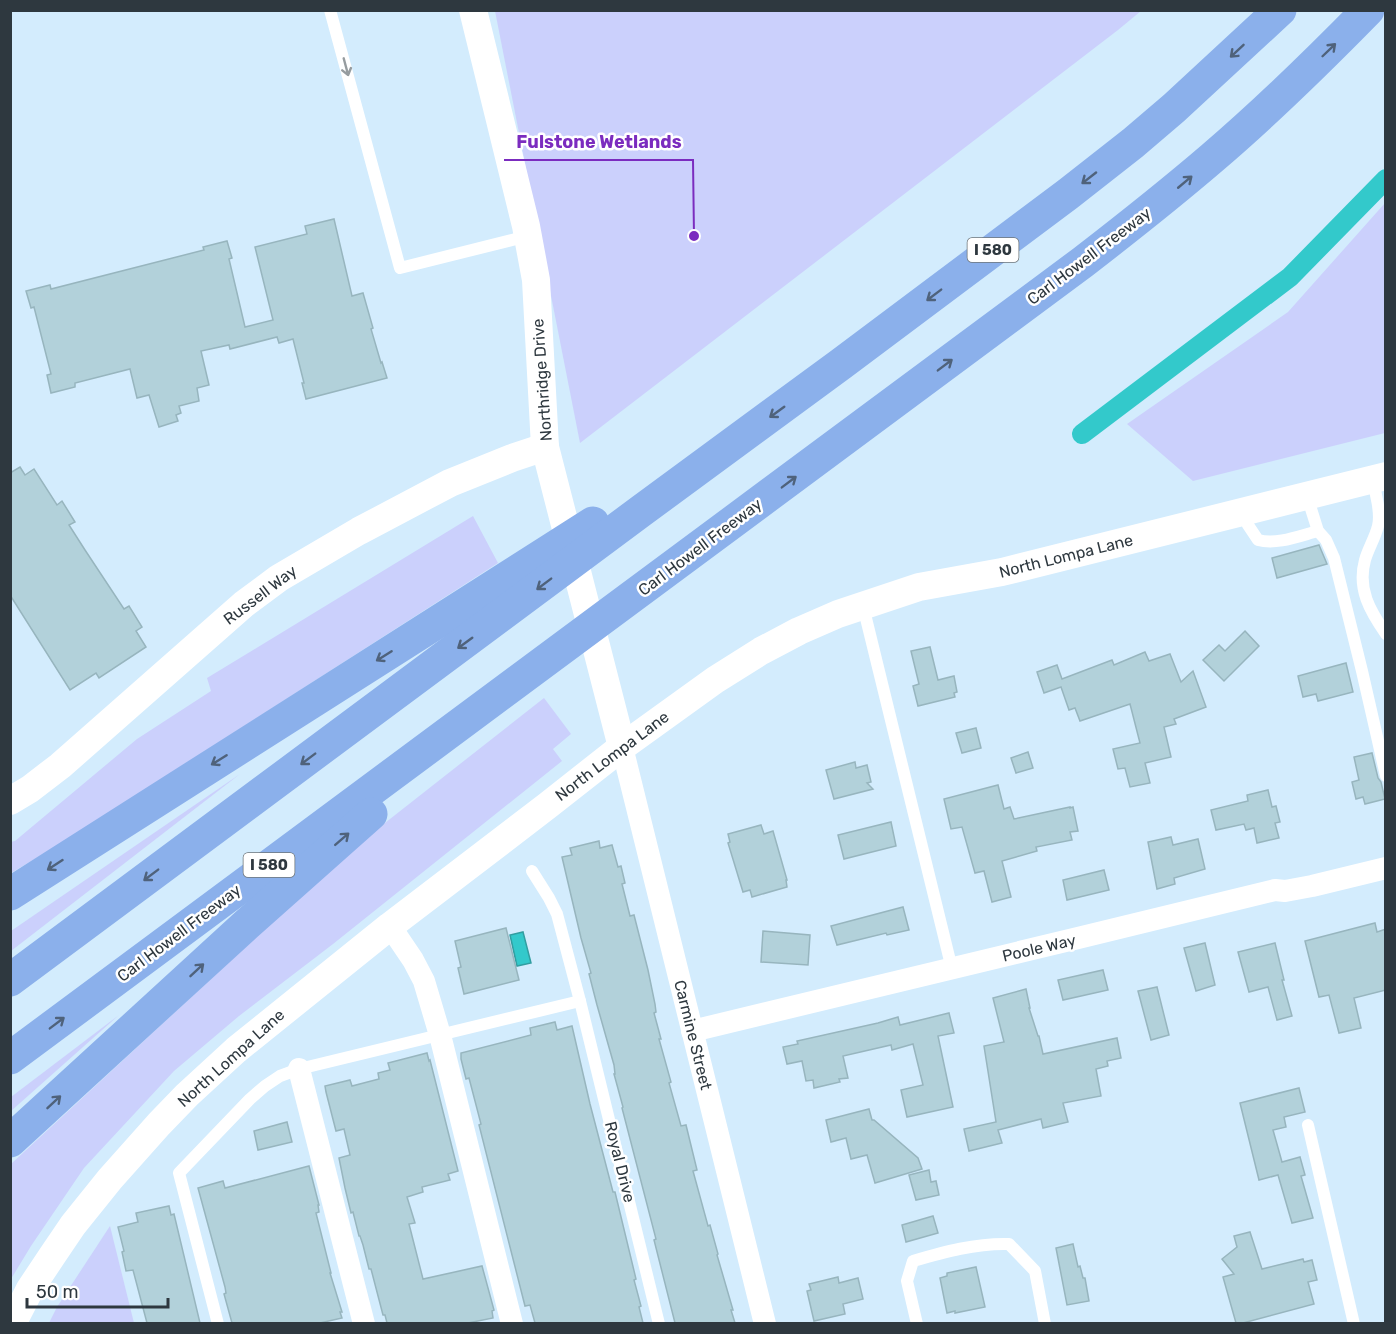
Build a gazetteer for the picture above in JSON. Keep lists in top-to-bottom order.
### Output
{
  "streets": {
    "highway": ["I 580", "Carl Howell Freeway"],
    "street": [
      "Northridge Drive",
      "North Lompa Lane",
      "Russell Way",
      "Poole Way",
      "Carmine Street"
    ],
    "lane": ["Royal Drive"]
  },
  "crossings": [
    ["Northridge Drive", "North Lompa Lane"],
    ["Northridge Drive", "Russell Way"],
    ["Northridge Drive", "Carmine Street"],
    ["North Lompa Lane", "Carmine Street"],
    ["Poole Way", "Carmine Street"]
  ],
  "places": ["Fulstone Wetlands"],
  "scale_bar": "50 m"
}
